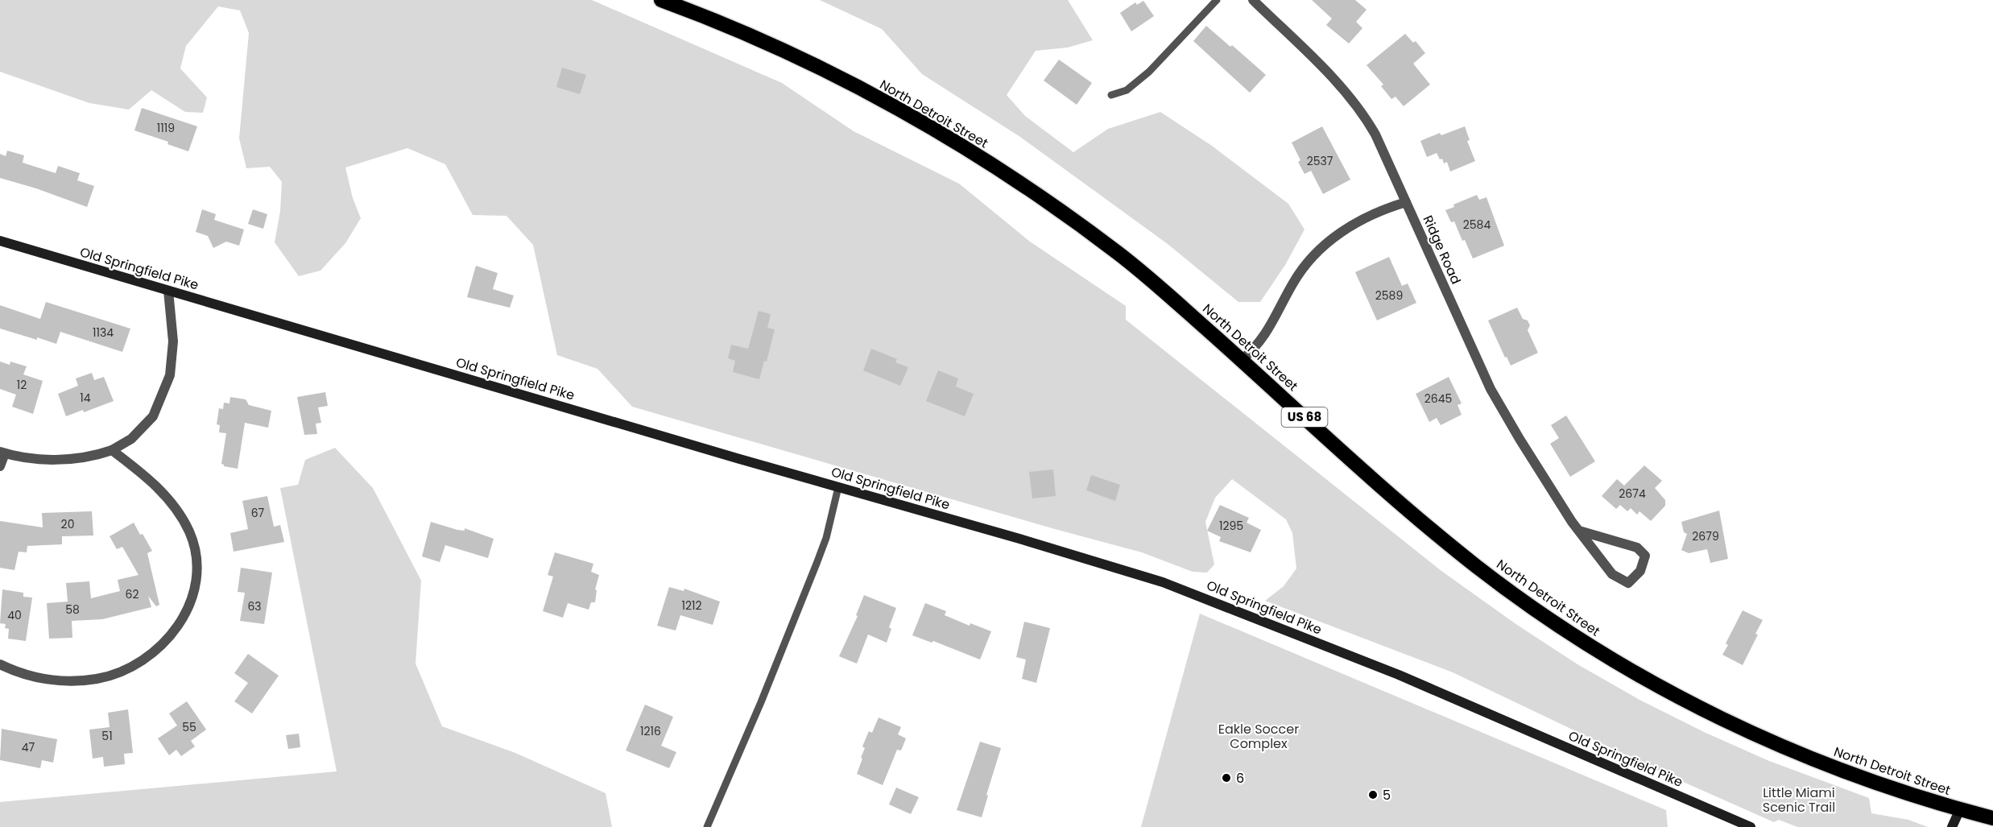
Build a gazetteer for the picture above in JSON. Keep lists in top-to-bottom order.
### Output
{
  "streets": {
    "highway": ["North Detroit Street", "US 68"],
    "street": ["Ridge Road", "Old Springfield Pike"]
  },
  "crossings": [
    ["North Detroit Street", "US 68"]
  ],
  "parks": ["Eakle Soccer Complex", "Little Miami Scenic Trail"],
  "places": ["6", "5"],
  "house_numbers": [
    "1119",
    "2537",
    "2584",
    "2589",
    "1134",
    "12",
    "14",
    "2645",
    "2674",
    "67",
    "20",
    "1295",
    "2679",
    "62",
    "1212",
    "63",
    "58",
    "40",
    "55",
    "1216",
    "51",
    "47"
  ]
}
